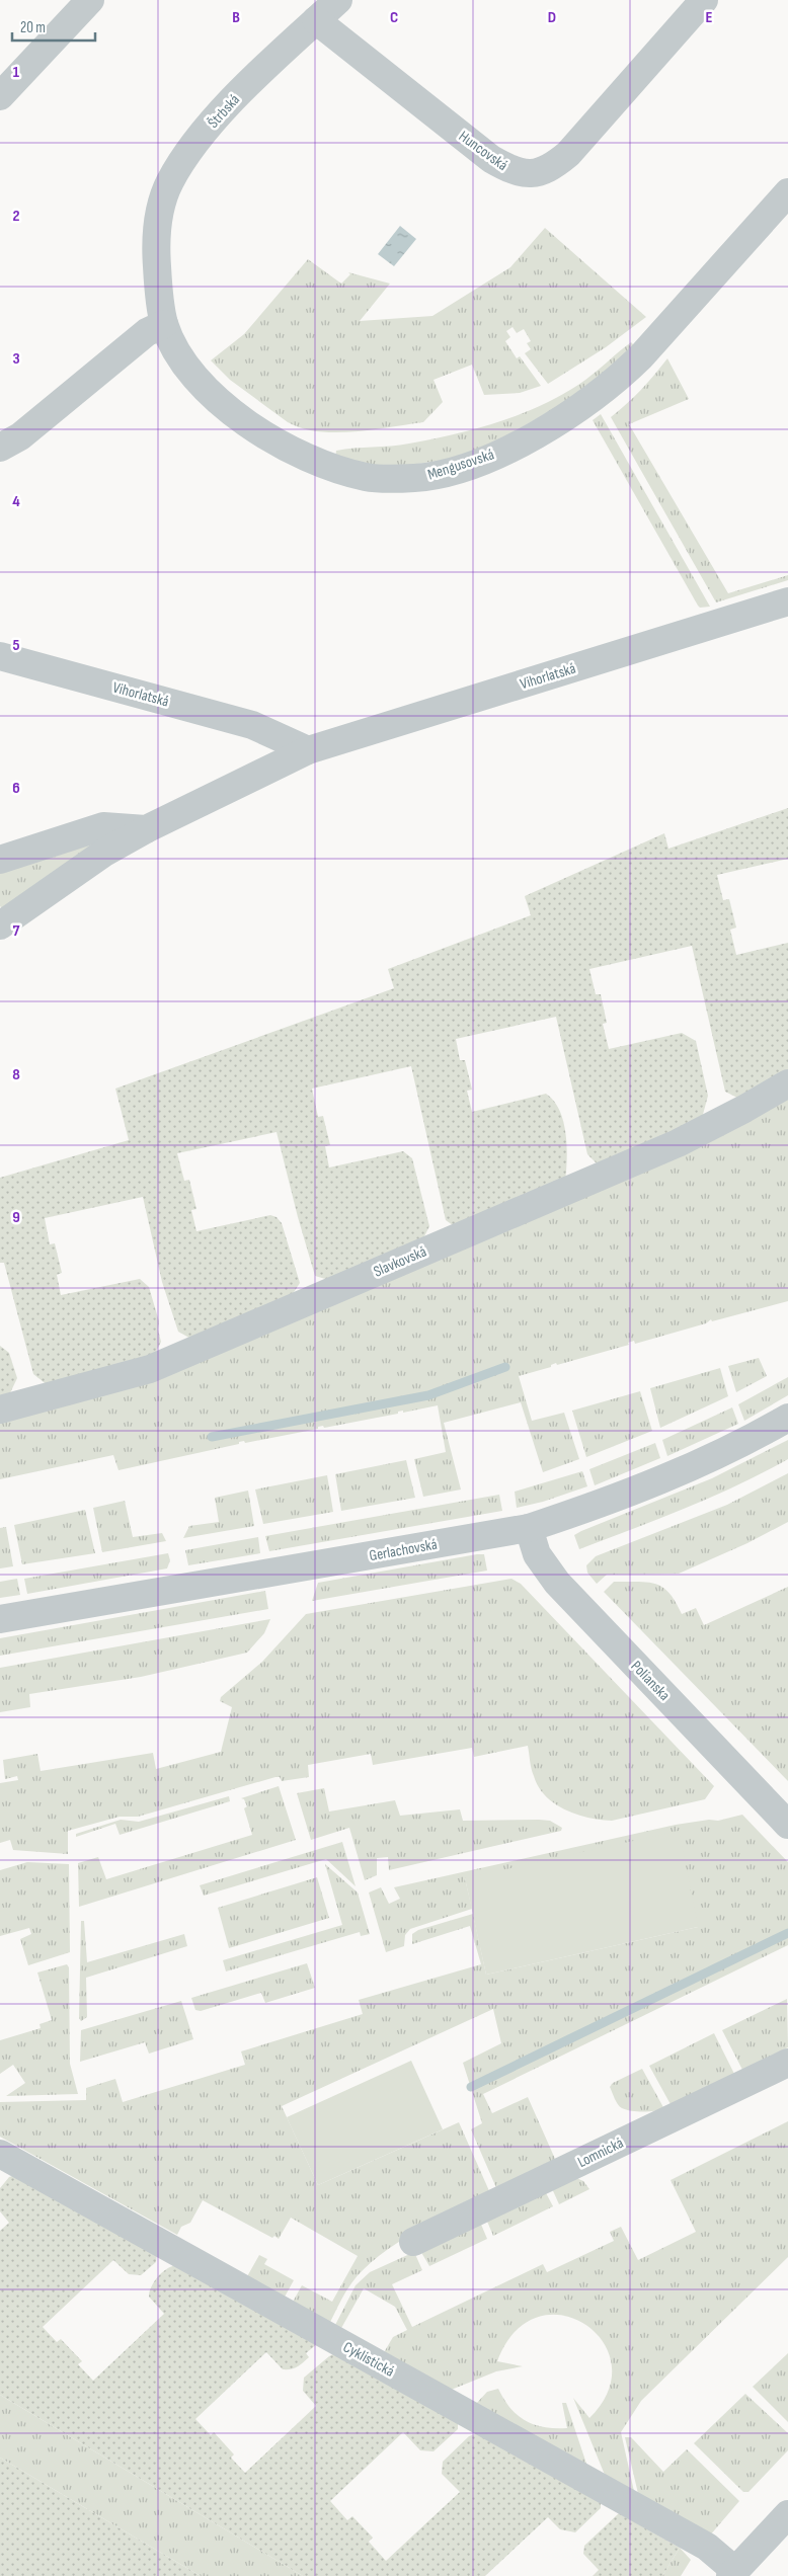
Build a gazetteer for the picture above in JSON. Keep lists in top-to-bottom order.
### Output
{
  "streets": {
    "street": [
      "Štrbská",
      "Huncovská",
      "Mengusovská",
      "Vihorlatská",
      "Slavkovská",
      "Gerlachovská",
      "Polianska",
      "Lomnická",
      "Cyklistická"
    ]
  },
  "crossings": [
    ["Štrbská", "Huncovská"],
    ["Štrbská", "Mengusovská"],
    ["Gerlachovská", "Polianska"]
  ],
  "scale_bar": "20 m",
  "grid": {
    "columns": [
      "B",
      "C",
      "D",
      "E"
    ],
    "rows": [
      "1",
      "2",
      "3",
      "4",
      "5",
      "6",
      "7",
      "8",
      "9"
    ]
  }
}
